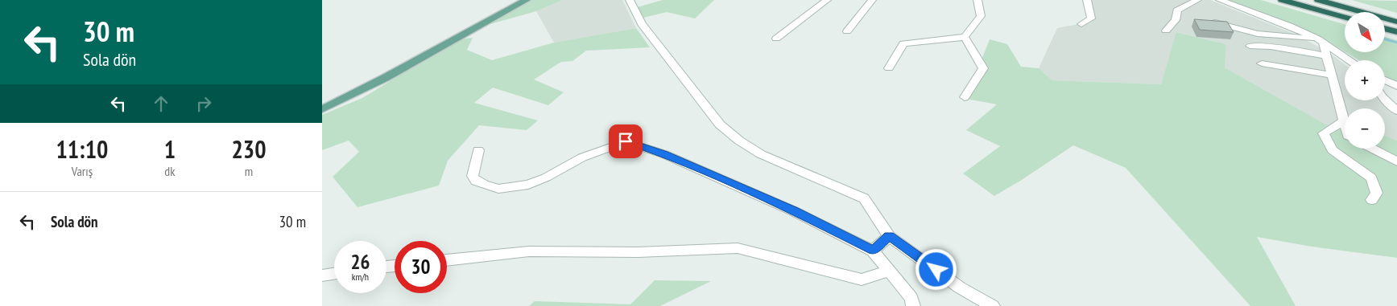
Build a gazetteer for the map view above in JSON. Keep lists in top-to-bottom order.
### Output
{
  "north": "bottom right",
  "page": {
    "turn": ["30 m", "Sola dön"],
    "map_buttons": ["+", "−"],
    "eta": [
      "11:10",
      "Varış",
      "1",
      "dk",
      "230",
      "m"
    ],
    "list": [
      {
        "name": "Sola dön",
        "value": "30 m"
      }
    ],
    "speed": "26 km/h",
    "limit": "30"
  }
}
